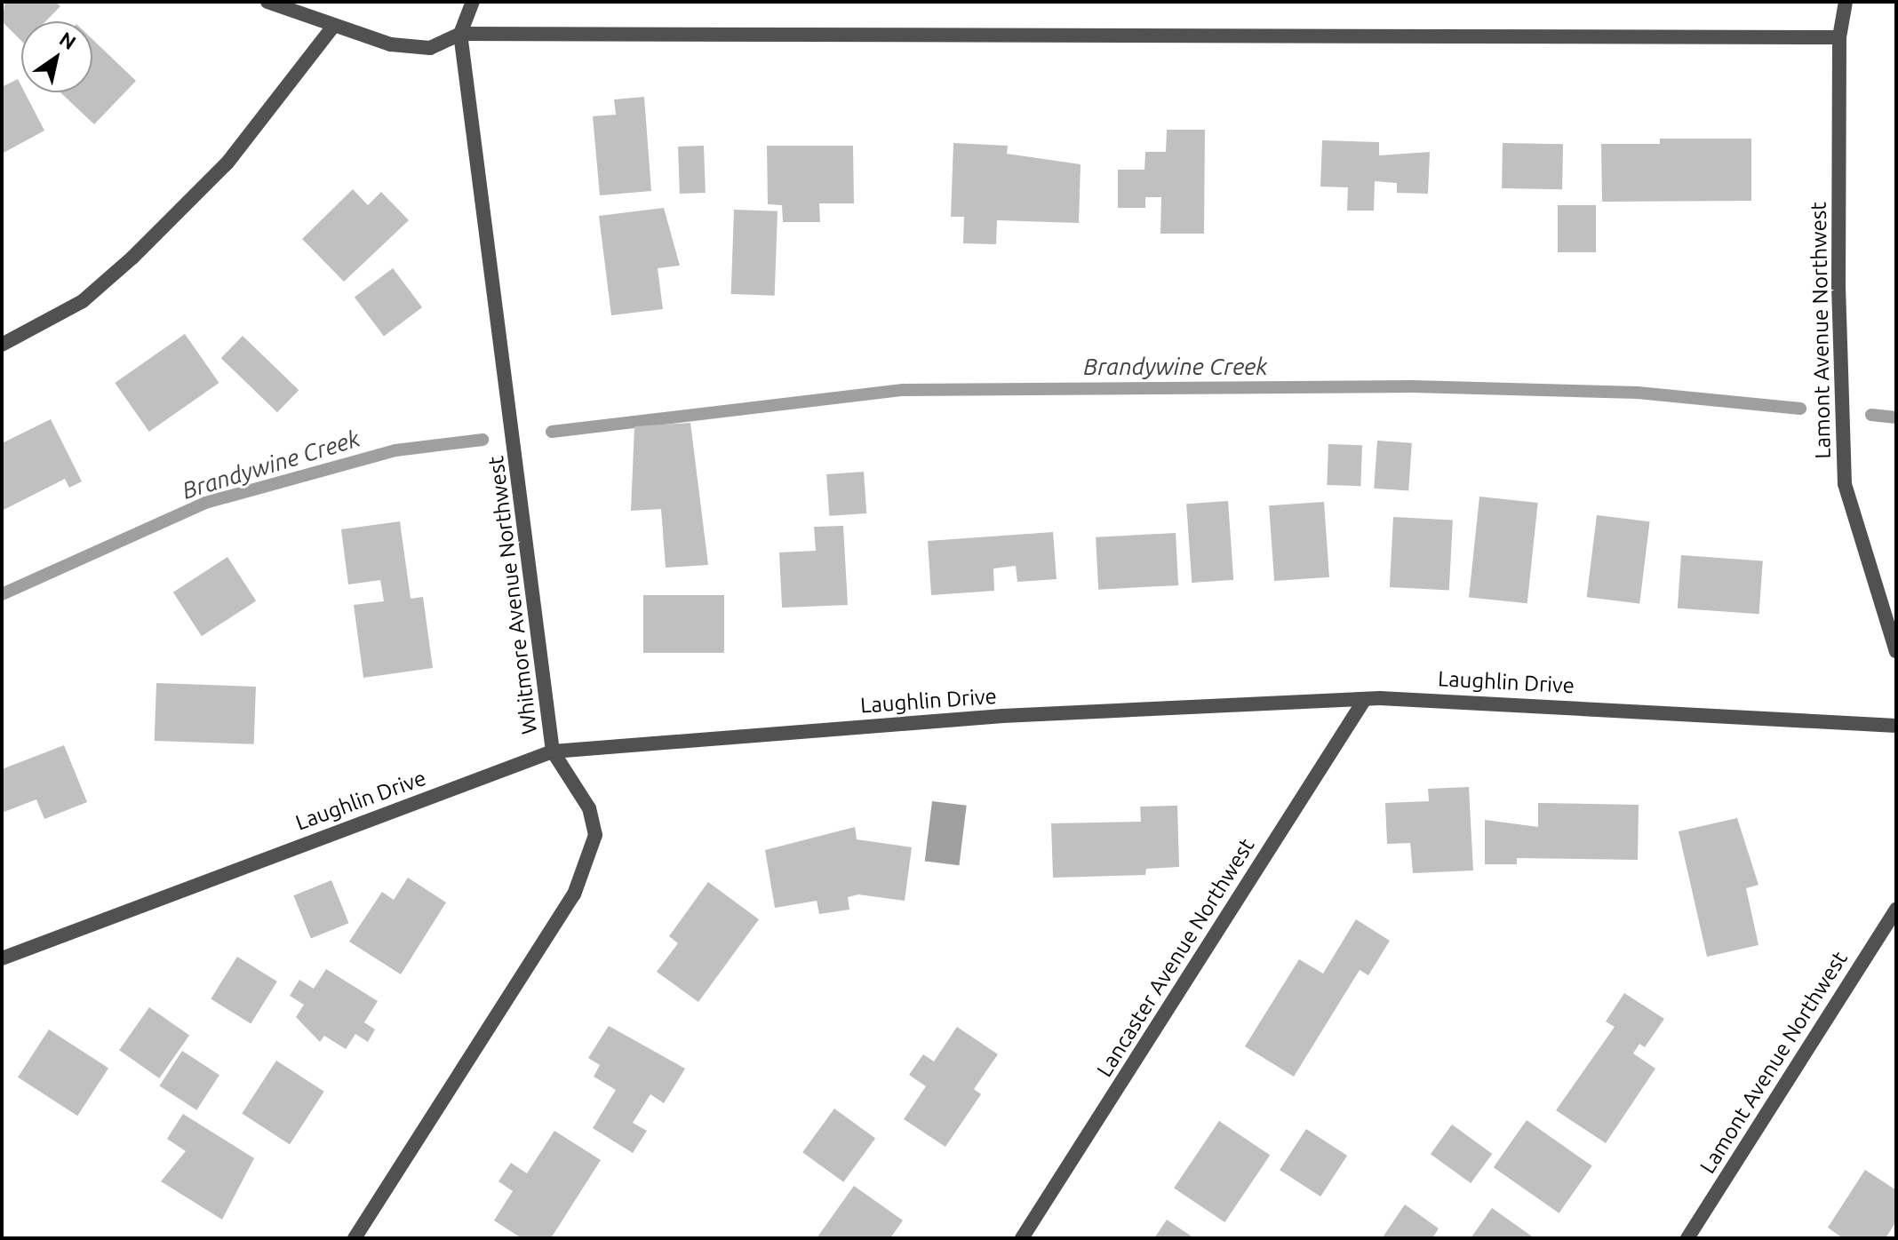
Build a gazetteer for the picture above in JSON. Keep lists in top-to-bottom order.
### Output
{
  "streets": {
    "street": [
      "Lamont Avenue Northwest",
      "Whitmore Avenue Northwest",
      "Laughlin Drive",
      "Lancaster Avenue Northwest"
    ]
  },
  "crossings": [
    ["Whitmore Avenue Northwest", "Laughlin Drive"],
    ["Laughlin Drive", "Lancaster Avenue Northwest"]
  ],
  "water": ["Brandywine Creek"],
  "north": "top right"
}
